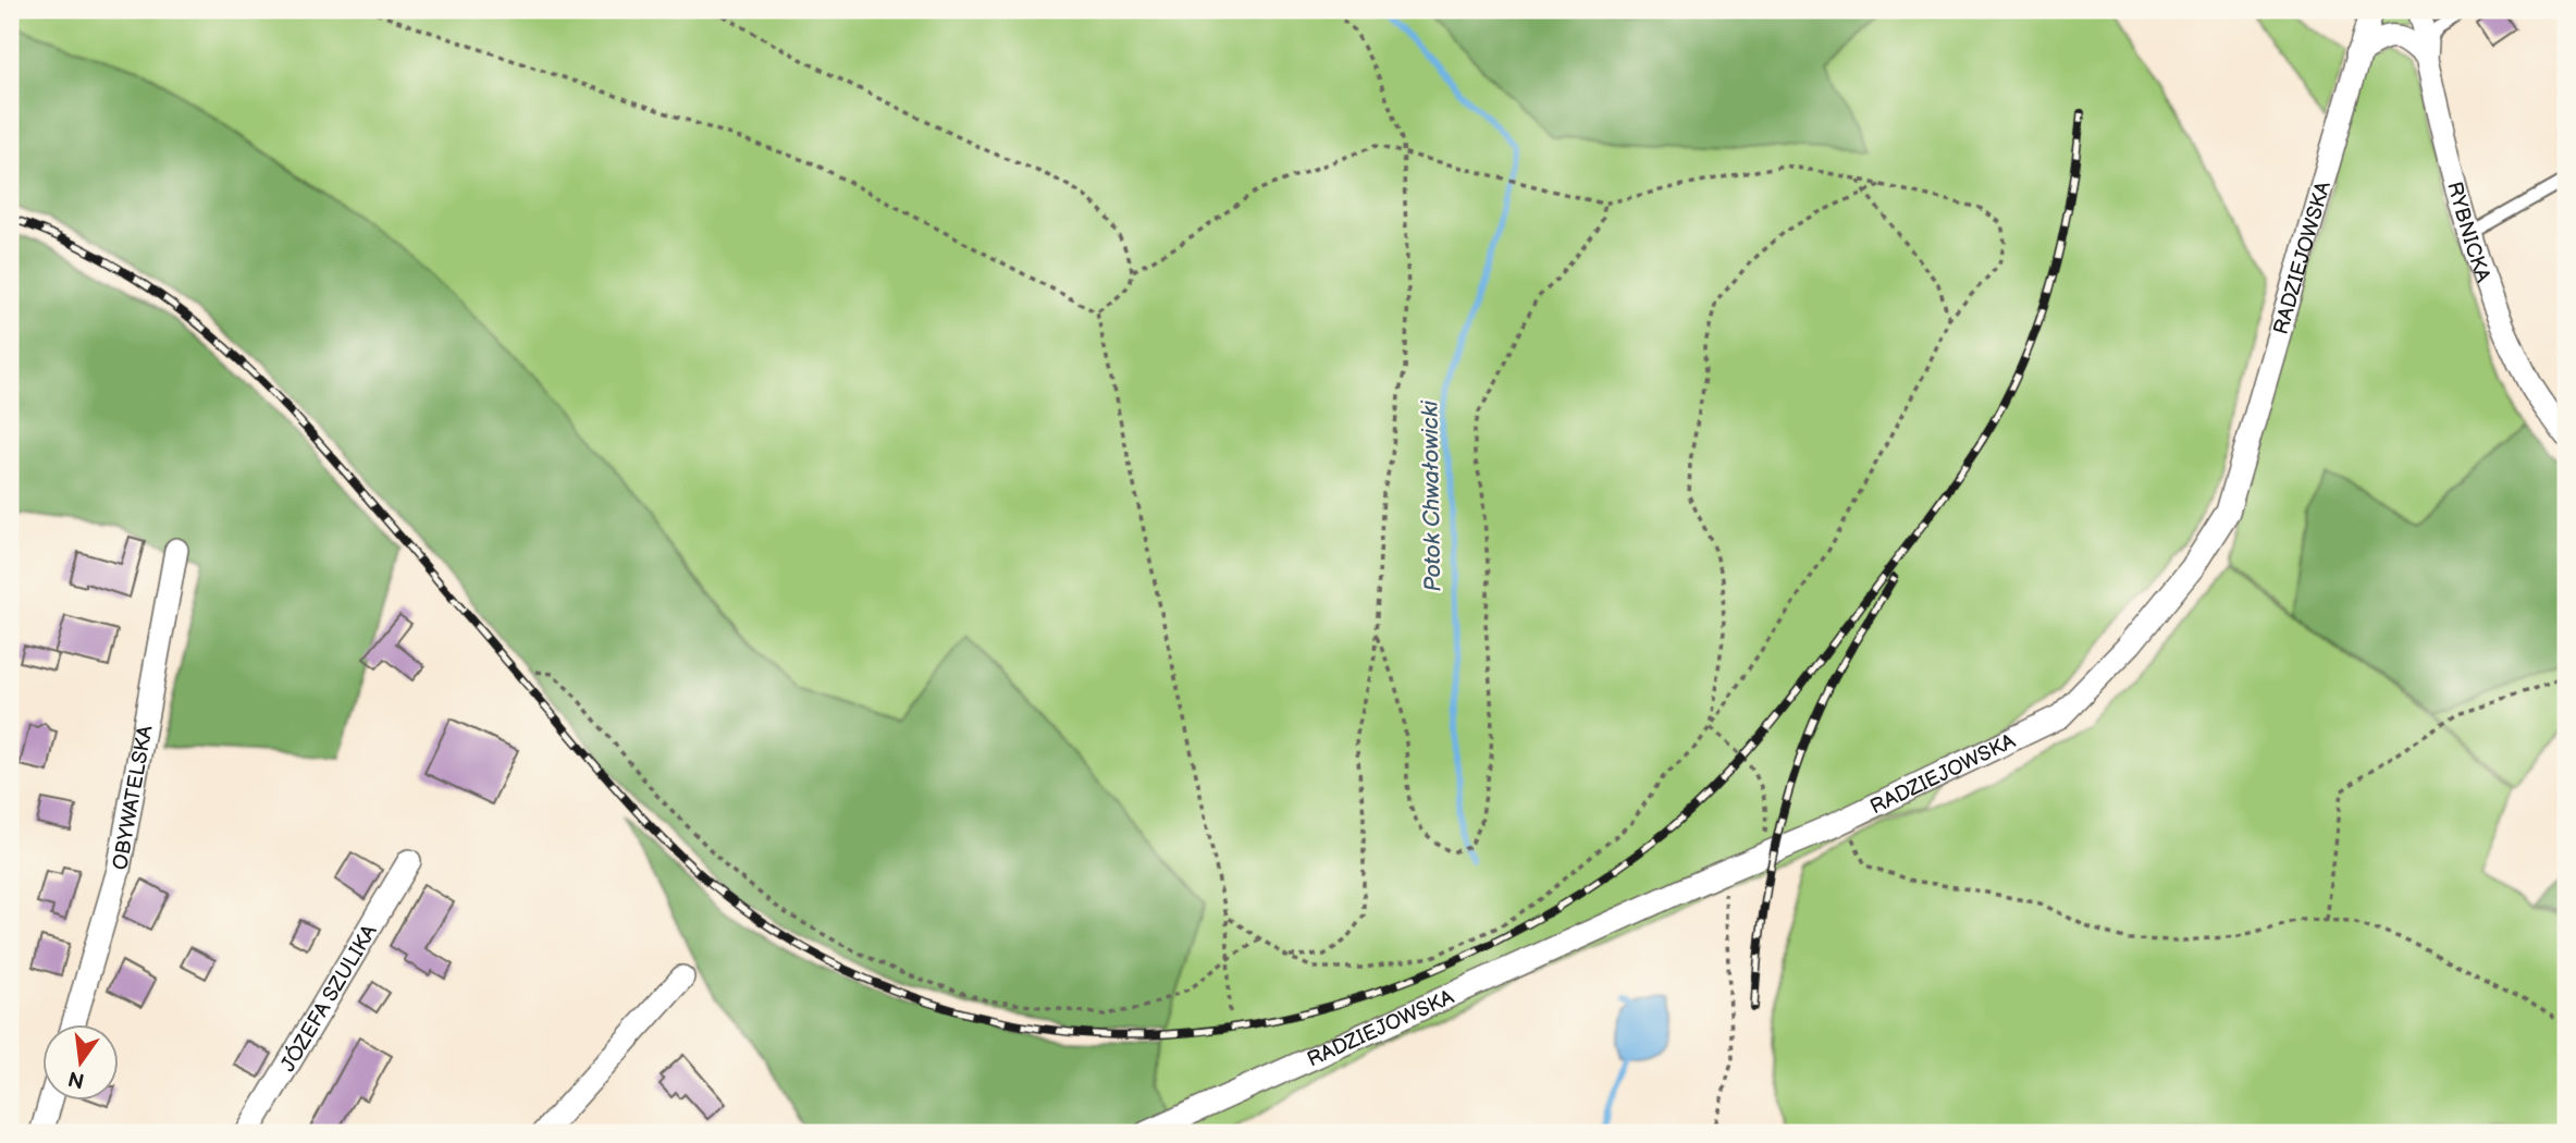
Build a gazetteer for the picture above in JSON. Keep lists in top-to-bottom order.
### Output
{
  "streets": {
    "street": [
      "RYBNICKA",
      "RADZIEJOWSKA",
      "OBYWATELSKA",
      "JÓZEFA SZULIKA"
    ]
  },
  "water": ["Potok Chwałowicki"],
  "north": "bottom"
}
